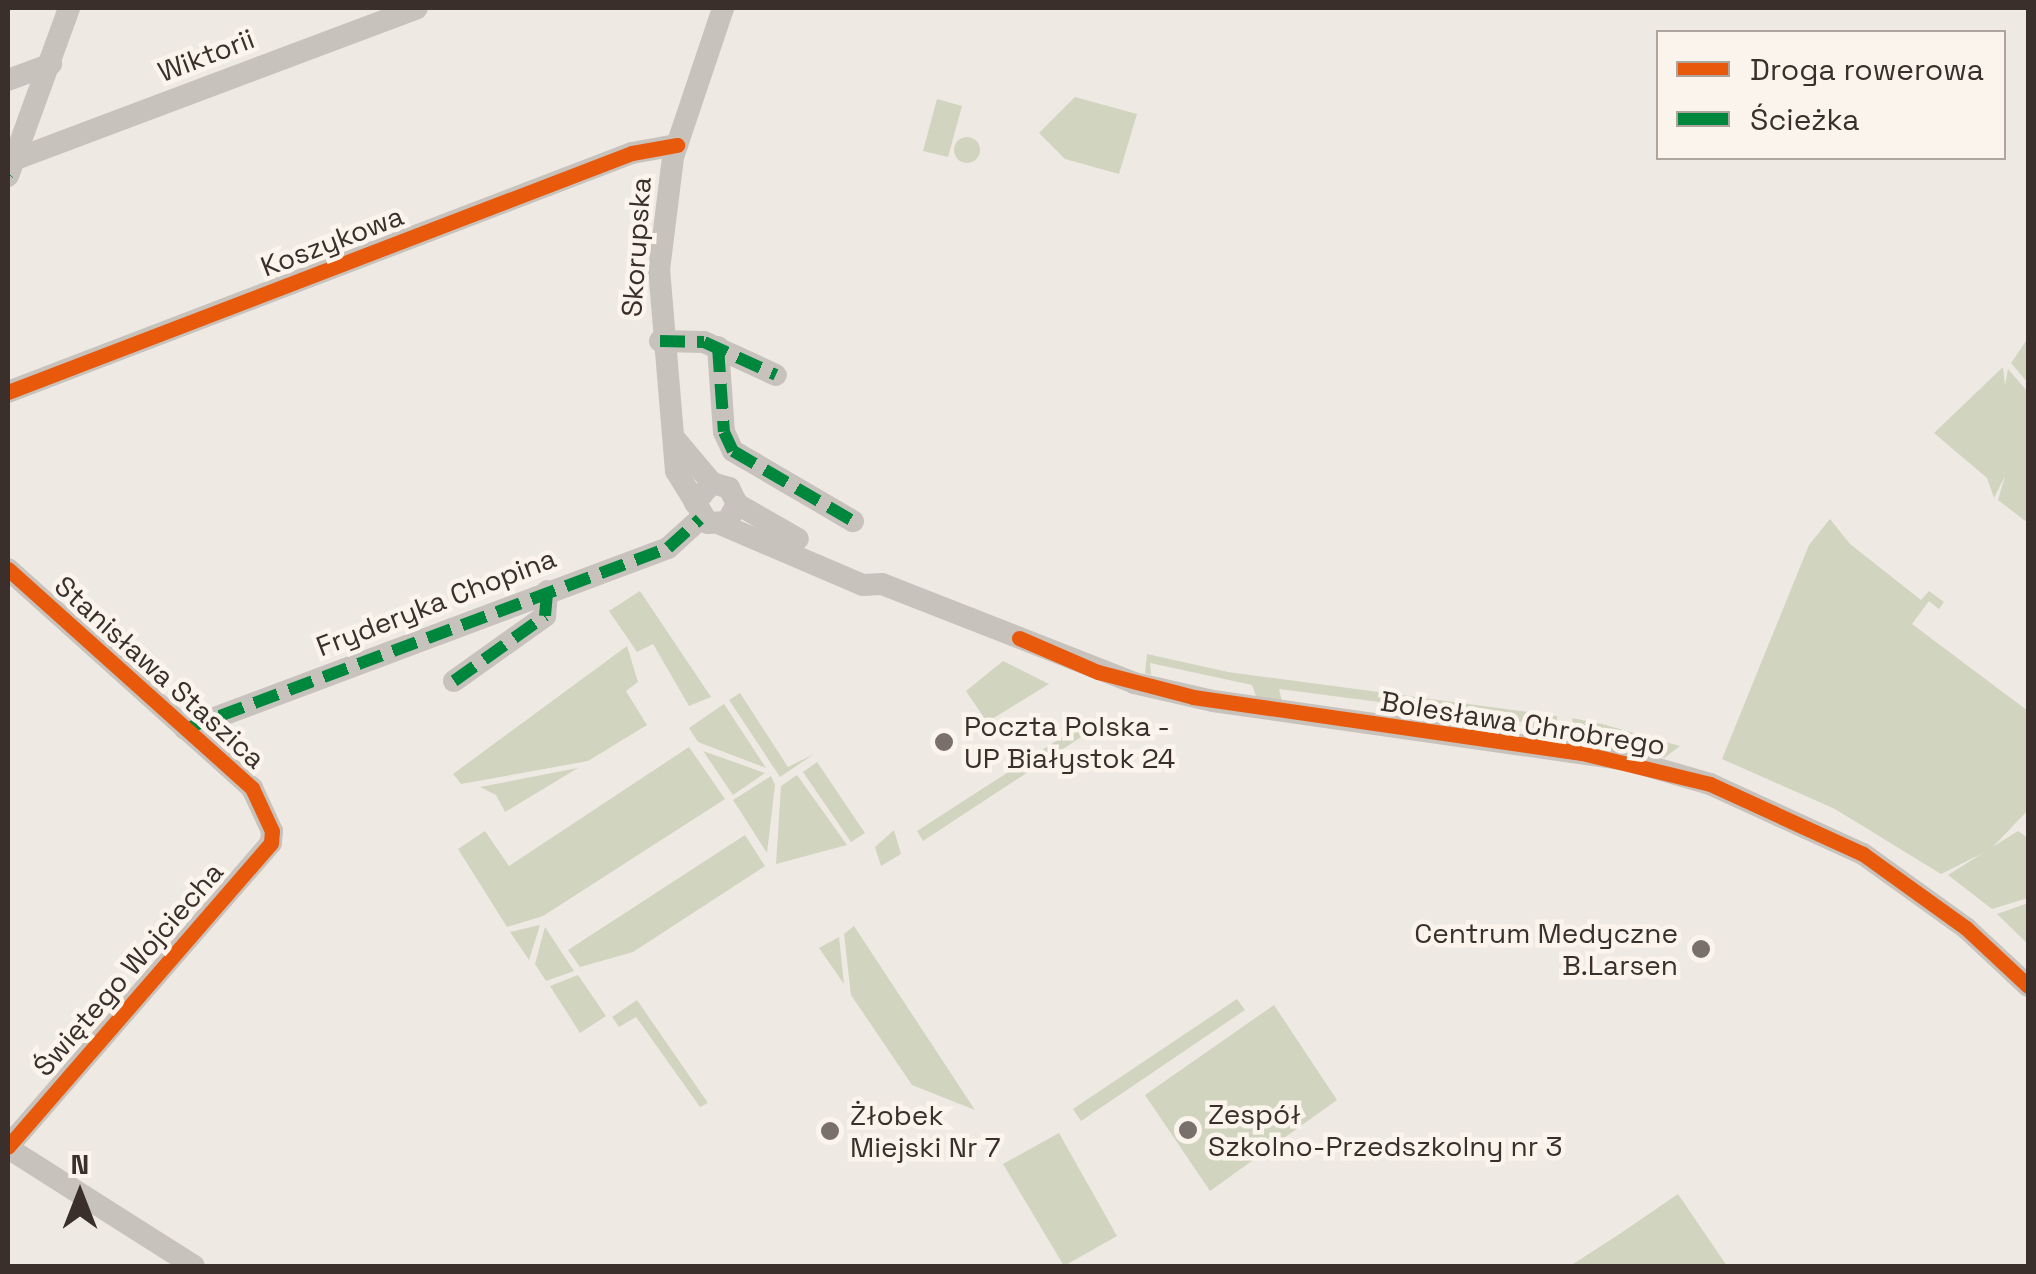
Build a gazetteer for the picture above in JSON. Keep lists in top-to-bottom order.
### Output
{
  "streets": {
    "street": [
      "Wiktorii",
      "Koszykowa",
      "Skorupska",
      "Fryderyka Chopina",
      "Stanisława Staszica",
      "Bolesława Chrobrego",
      "Świętego Wojciecha"
    ]
  },
  "crossings": [
    ["Koszykowa", "Skorupska"],
    ["Skorupska", "Fryderyka Chopina"],
    ["Skorupska", "Bolesława Chrobrego"],
    ["Fryderyka Chopina", "Stanisława Staszica"],
    ["Fryderyka Chopina", "Bolesława Chrobrego"],
    ["Stanisława Staszica", "Świętego Wojciecha"]
  ],
  "places": [
    "Poczta Polska - UP Białystok 24",
    "Centrum Medyczne B.Larsen",
    "Zespół Szkolno-Przedszkolny nr 3",
    "Żłobek Miejski Nr 7"
  ],
  "legend": ["Droga rowerowa", "Ścieżka"],
  "north": "top"
}
